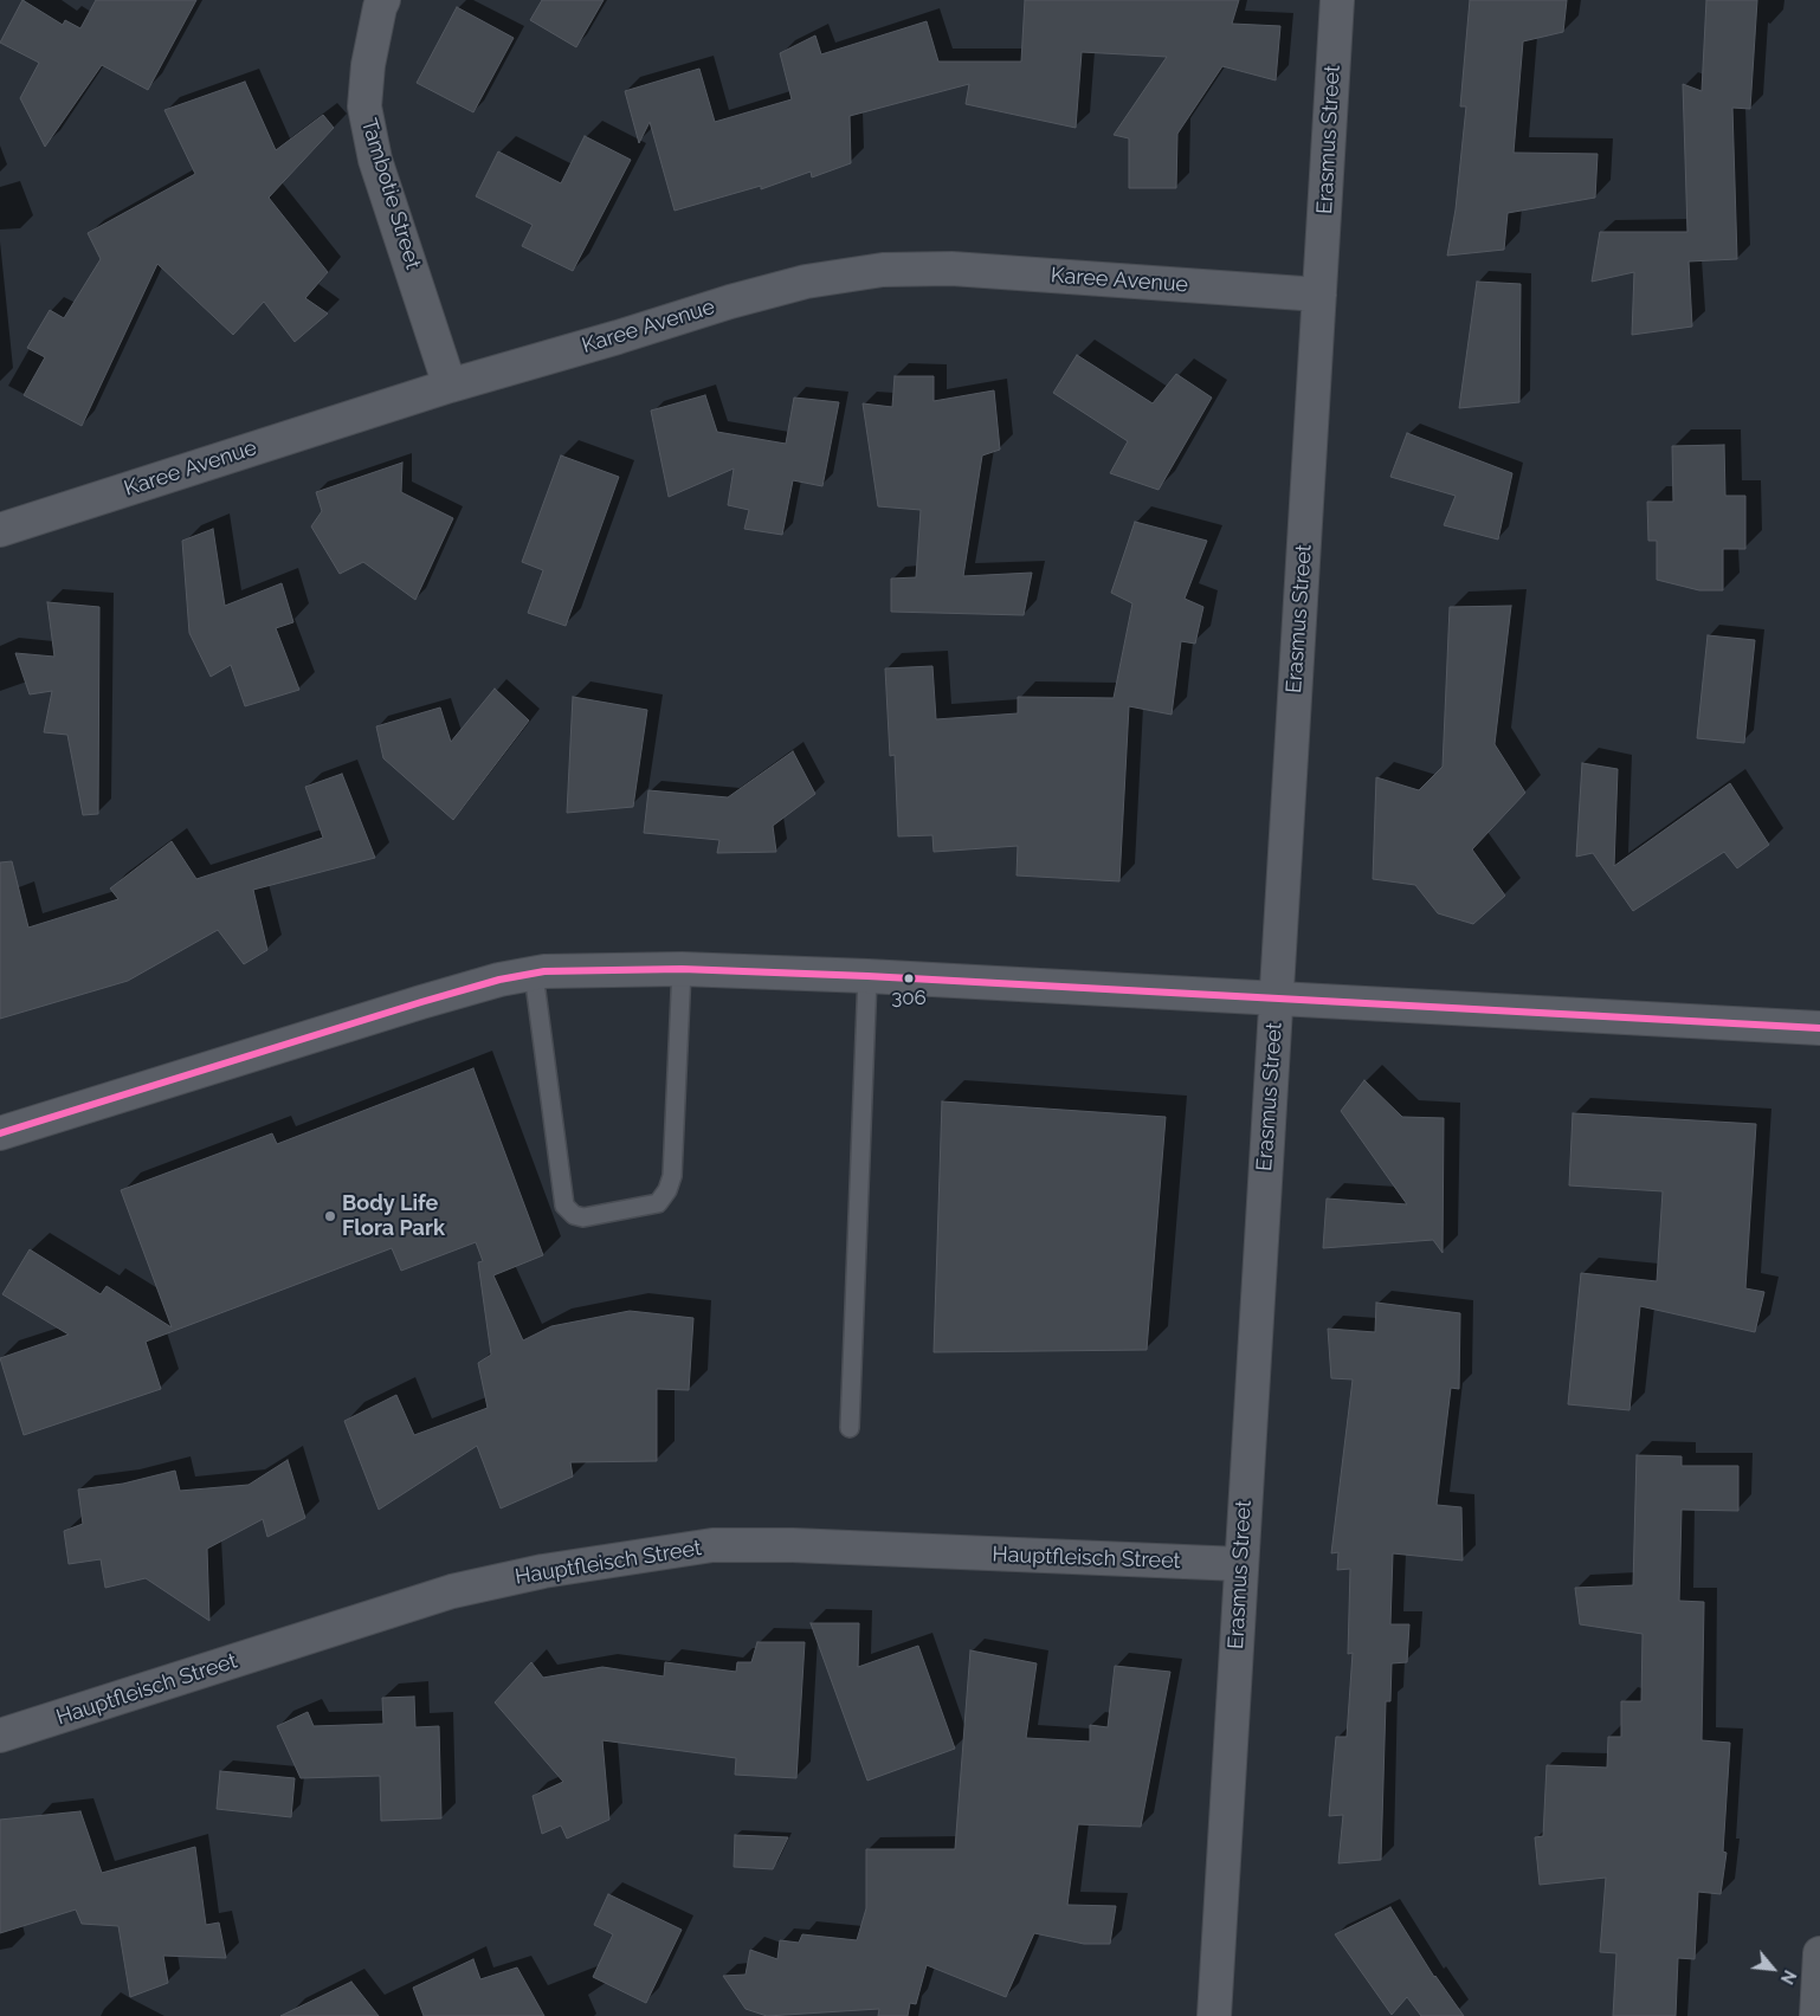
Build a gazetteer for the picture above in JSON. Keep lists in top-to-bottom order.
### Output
{
  "streets": {
    "street": [
      "Erasmus Street",
      "Tambotie Street",
      "Karee Avenue",
      "Hauptfleisch Street"
    ]
  },
  "crossings": [
    ["Erasmus Street", "Karee Avenue"],
    ["Erasmus Street", "Hauptfleisch Street"],
    ["Tambotie Street", "Karee Avenue"]
  ],
  "places": ["306", "Body Life Flora Park"],
  "north": "bottom right"
}
